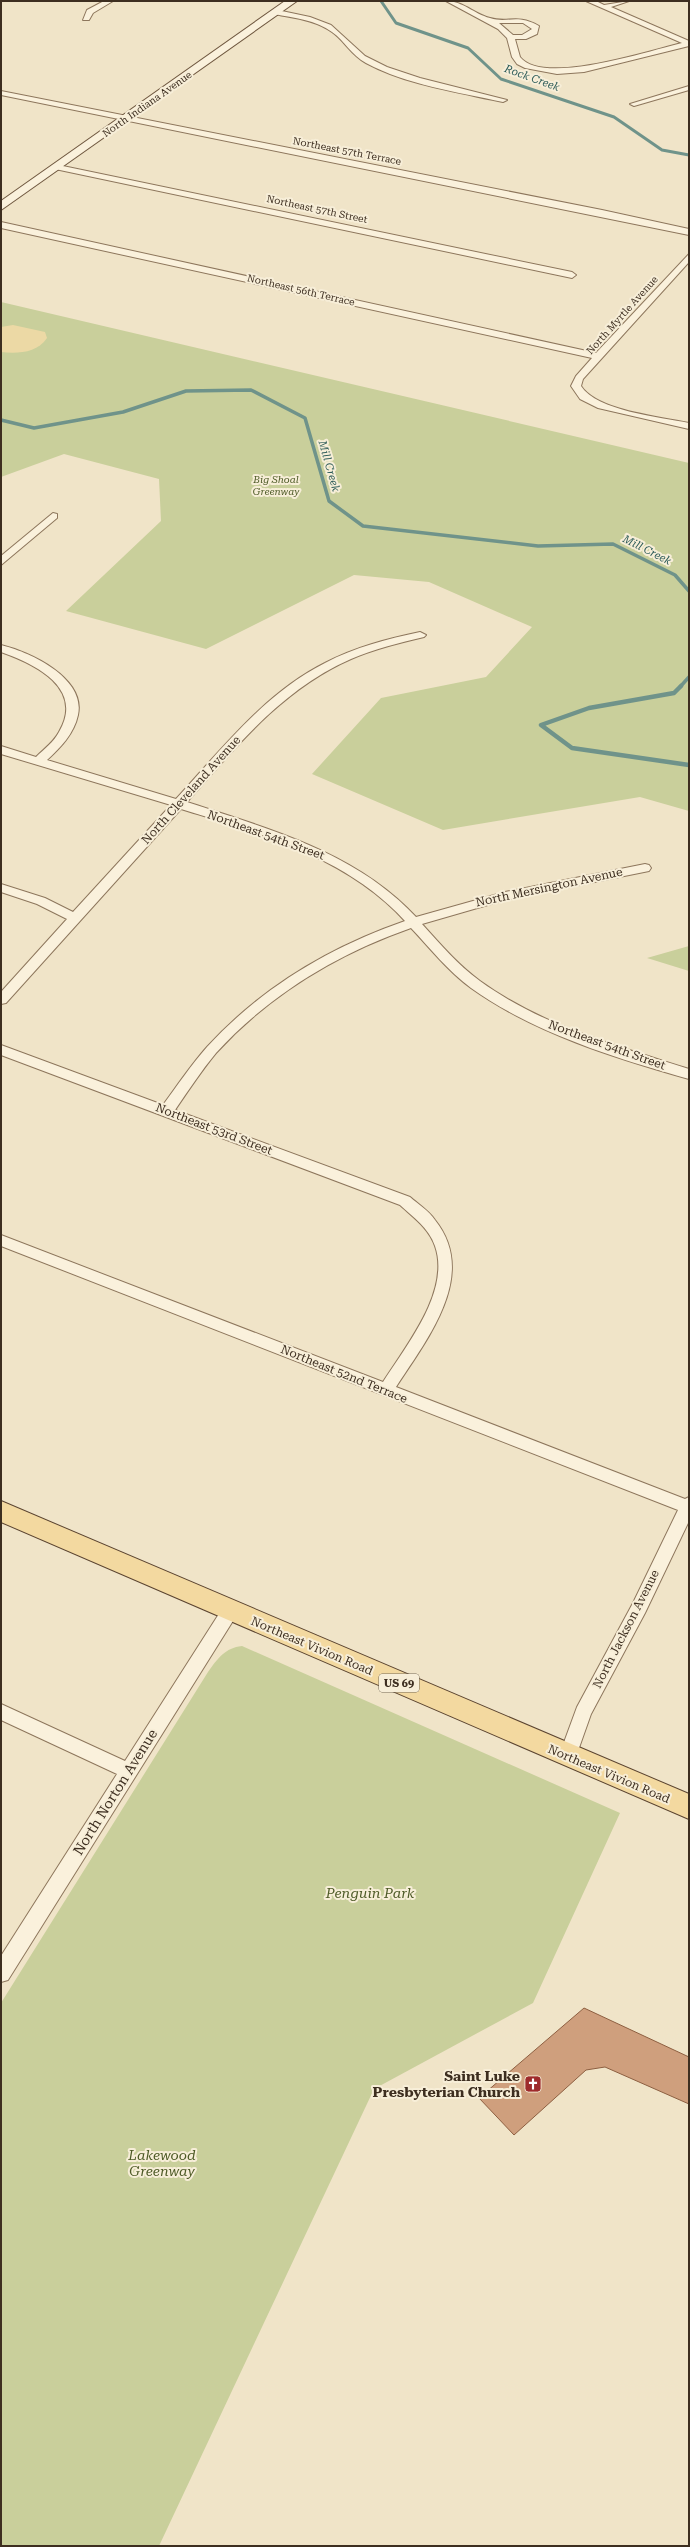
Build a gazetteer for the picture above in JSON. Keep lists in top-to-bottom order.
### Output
{
  "streets": {
    "main road": ["Northeast Vivion Road", "US 69"],
    "street": [
      "North Indiana Avenue",
      "Northeast 57th Terrace",
      "Northeast 57th Street",
      "Northeast 56th Terrace",
      "North Myrtle Avenue",
      "North Cleveland Avenue",
      "Northeast 54th Street",
      "North Mersington Avenue",
      "Northeast 53rd Street",
      "Northeast 52nd Terrace",
      "North Jackson Avenue",
      "North Norton Avenue"
    ]
  },
  "crossings": [
    ["North Indiana Avenue", "Northeast 57th Terrace"],
    ["North Indiana Avenue", "Northeast 57th Street"],
    ["Northeast 56th Terrace", "North Myrtle Avenue"],
    ["North Cleveland Avenue", "Northeast 54th Street"],
    ["Northeast 54th Street", "North Mersington Avenue"],
    ["North Mersington Avenue", "Northeast 53rd Street"],
    ["Northeast 53rd Street", "Northeast 52nd Terrace"],
    ["Northeast 52nd Terrace", "North Jackson Avenue"],
    ["North Jackson Avenue", "Northeast Vivion Road"],
    ["Northeast Vivion Road", "North Norton Avenue"]
  ],
  "water": ["Rock Creek", "Mill Creek"],
  "parks": ["Big Shoal Greenway", "Penguin Park", "Lakewood Greenway"],
  "places": {
    "church": ["Saint Luke Presbyterian Church"]
  }
}
